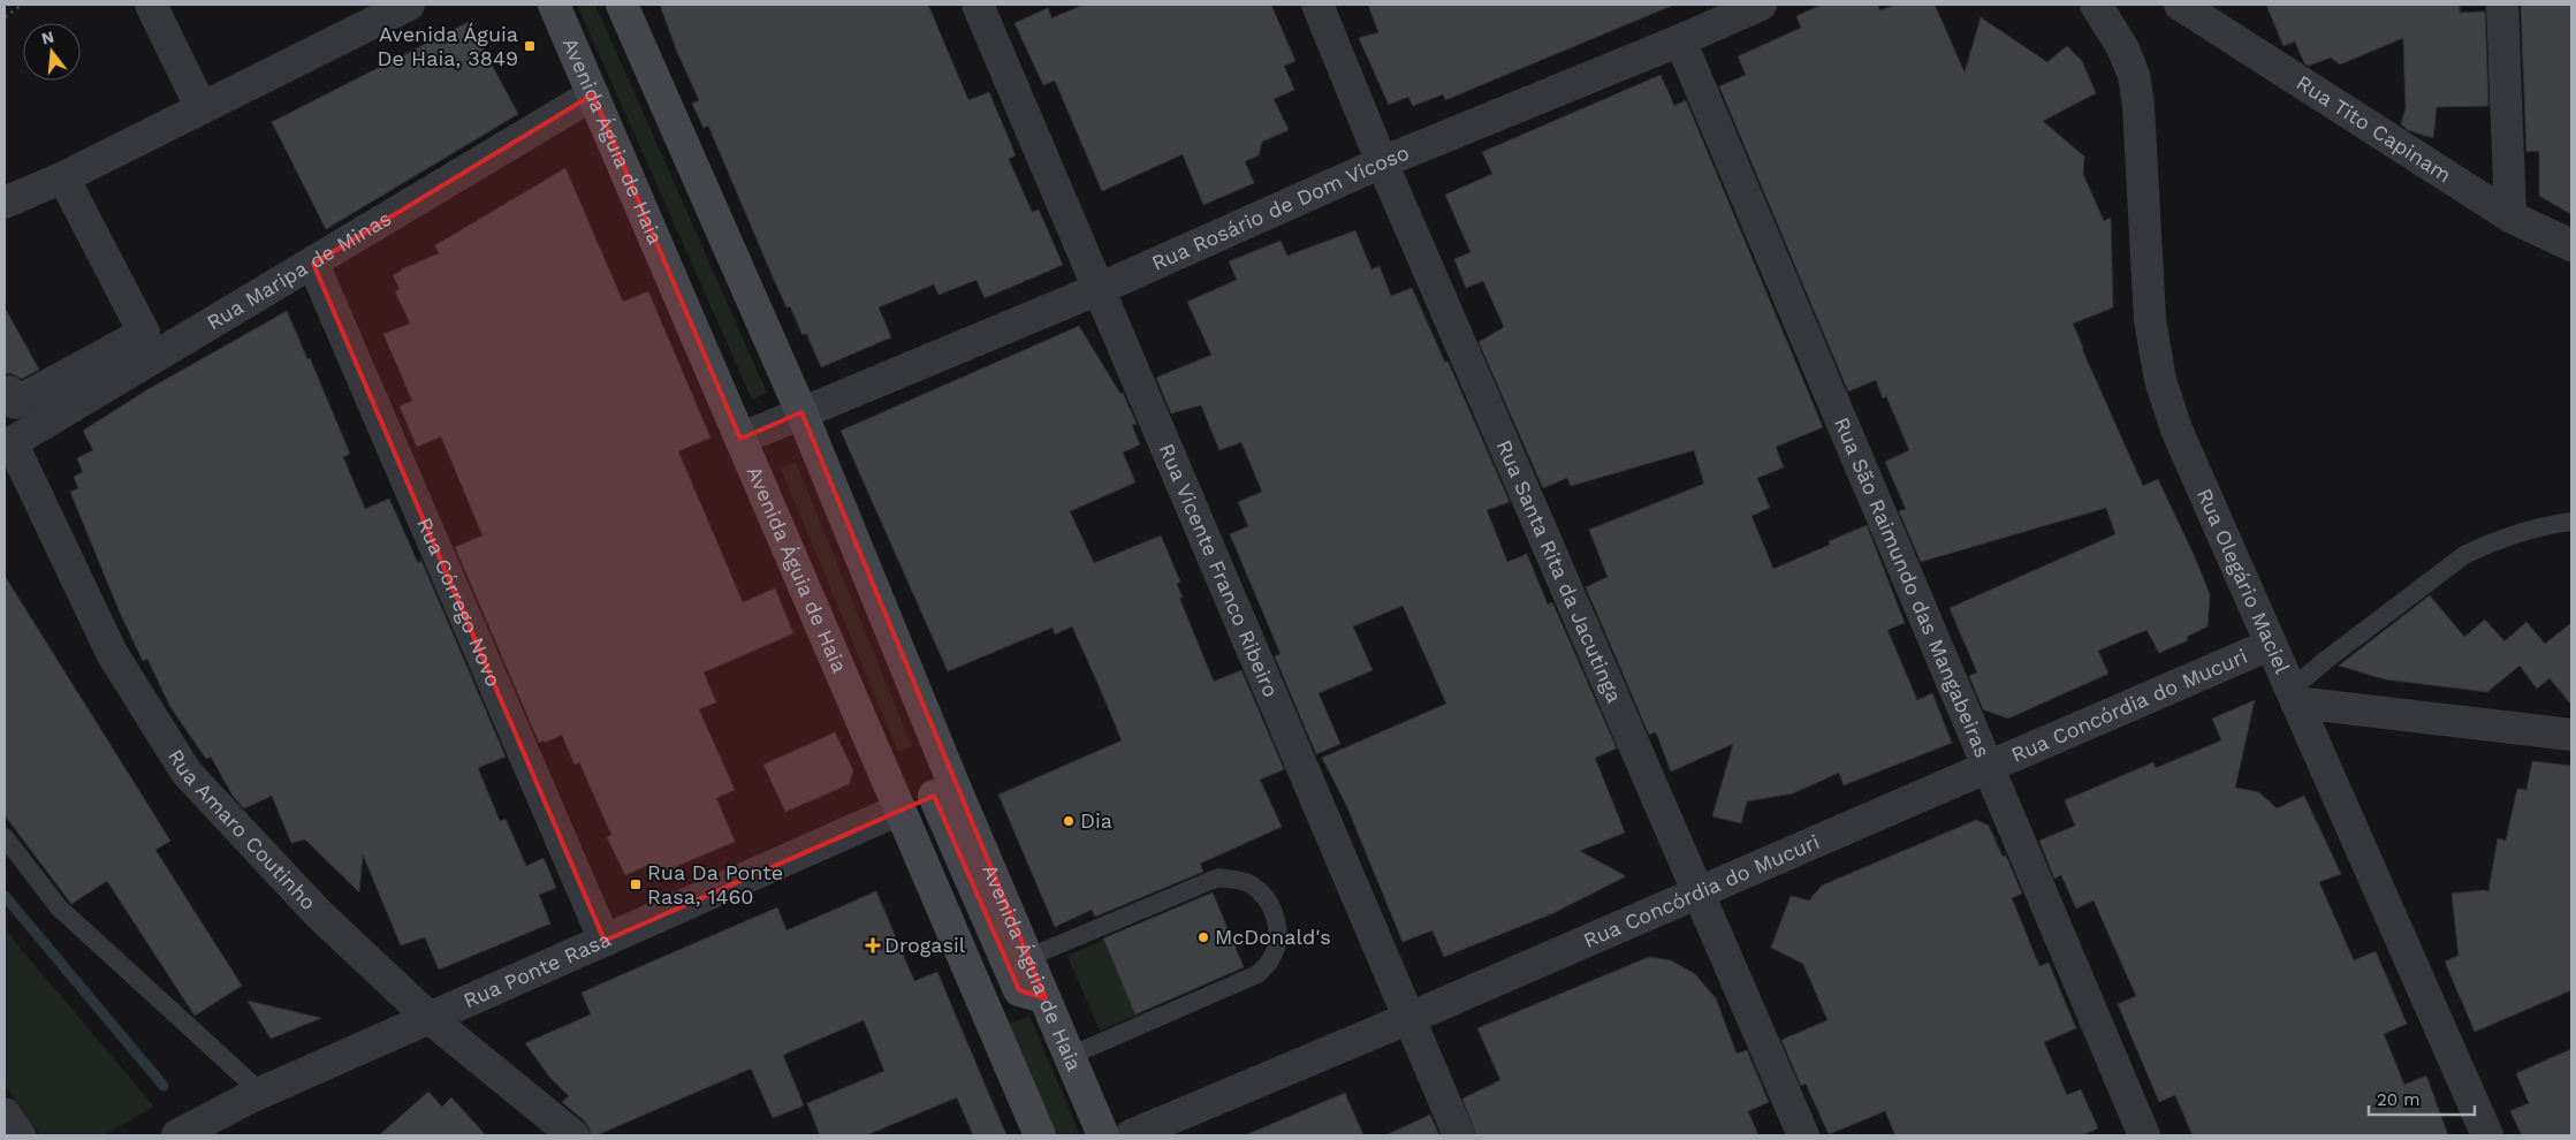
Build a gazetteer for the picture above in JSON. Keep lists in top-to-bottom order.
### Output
{
  "streets": {
    "main road": ["Avenida Águia de Haia"],
    "street": [
      "Rua Tito Capinam",
      "Rua Rosário de Dom Vicoso",
      "Rua Maripa de Minas",
      "Rua Vicente Franco Ribeiro",
      "Rua Santa Rita da Jacutinga",
      "Rua Olegário Maciel",
      "Rua São Raimundo das Mangabeiras",
      "Rua Córrego Novo",
      "Rua Concórdia do Mucuri",
      "Rua Amaro Coutinho",
      "Rua Ponte Rasa"
    ]
  },
  "crossings": [
    ["Avenida Águia de Haia", "Rua Rosário de Dom Vicoso"],
    ["Avenida Águia de Haia", "Rua Maripa de Minas"],
    ["Avenida Águia de Haia", "Rua Ponte Rasa"],
    ["Rua Rosário de Dom Vicoso", "Rua Vicente Franco Ribeiro"],
    ["Rua Rosário de Dom Vicoso", "Rua Santa Rita da Jacutinga"],
    ["Rua Rosário de Dom Vicoso", "Rua São Raimundo das Mangabeiras"],
    ["Rua Maripa de Minas", "Rua Córrego Novo"],
    ["Rua Maripa de Minas", "Rua Amaro Coutinho"],
    ["Rua Vicente Franco Ribeiro", "Rua Concórdia do Mucuri"],
    ["Rua Santa Rita da Jacutinga", "Rua Concórdia do Mucuri"],
    ["Rua Olegário Maciel", "Rua Concórdia do Mucuri"],
    ["Rua São Raimundo das Mangabeiras", "Rua Concórdia do Mucuri"],
    ["Rua Córrego Novo", "Rua Ponte Rasa"],
    ["Rua Amaro Coutinho", "Rua Ponte Rasa"]
  ],
  "places": {
    "transit": ["Avenida Águia De Haia, 3849", "Rua Da Ponte Rasa, 1460"],
    "other": ["Dia", "McDonald's"],
    "health": ["Drogasil"]
  },
  "scale_bar": "20 m",
  "north": "top"
}
